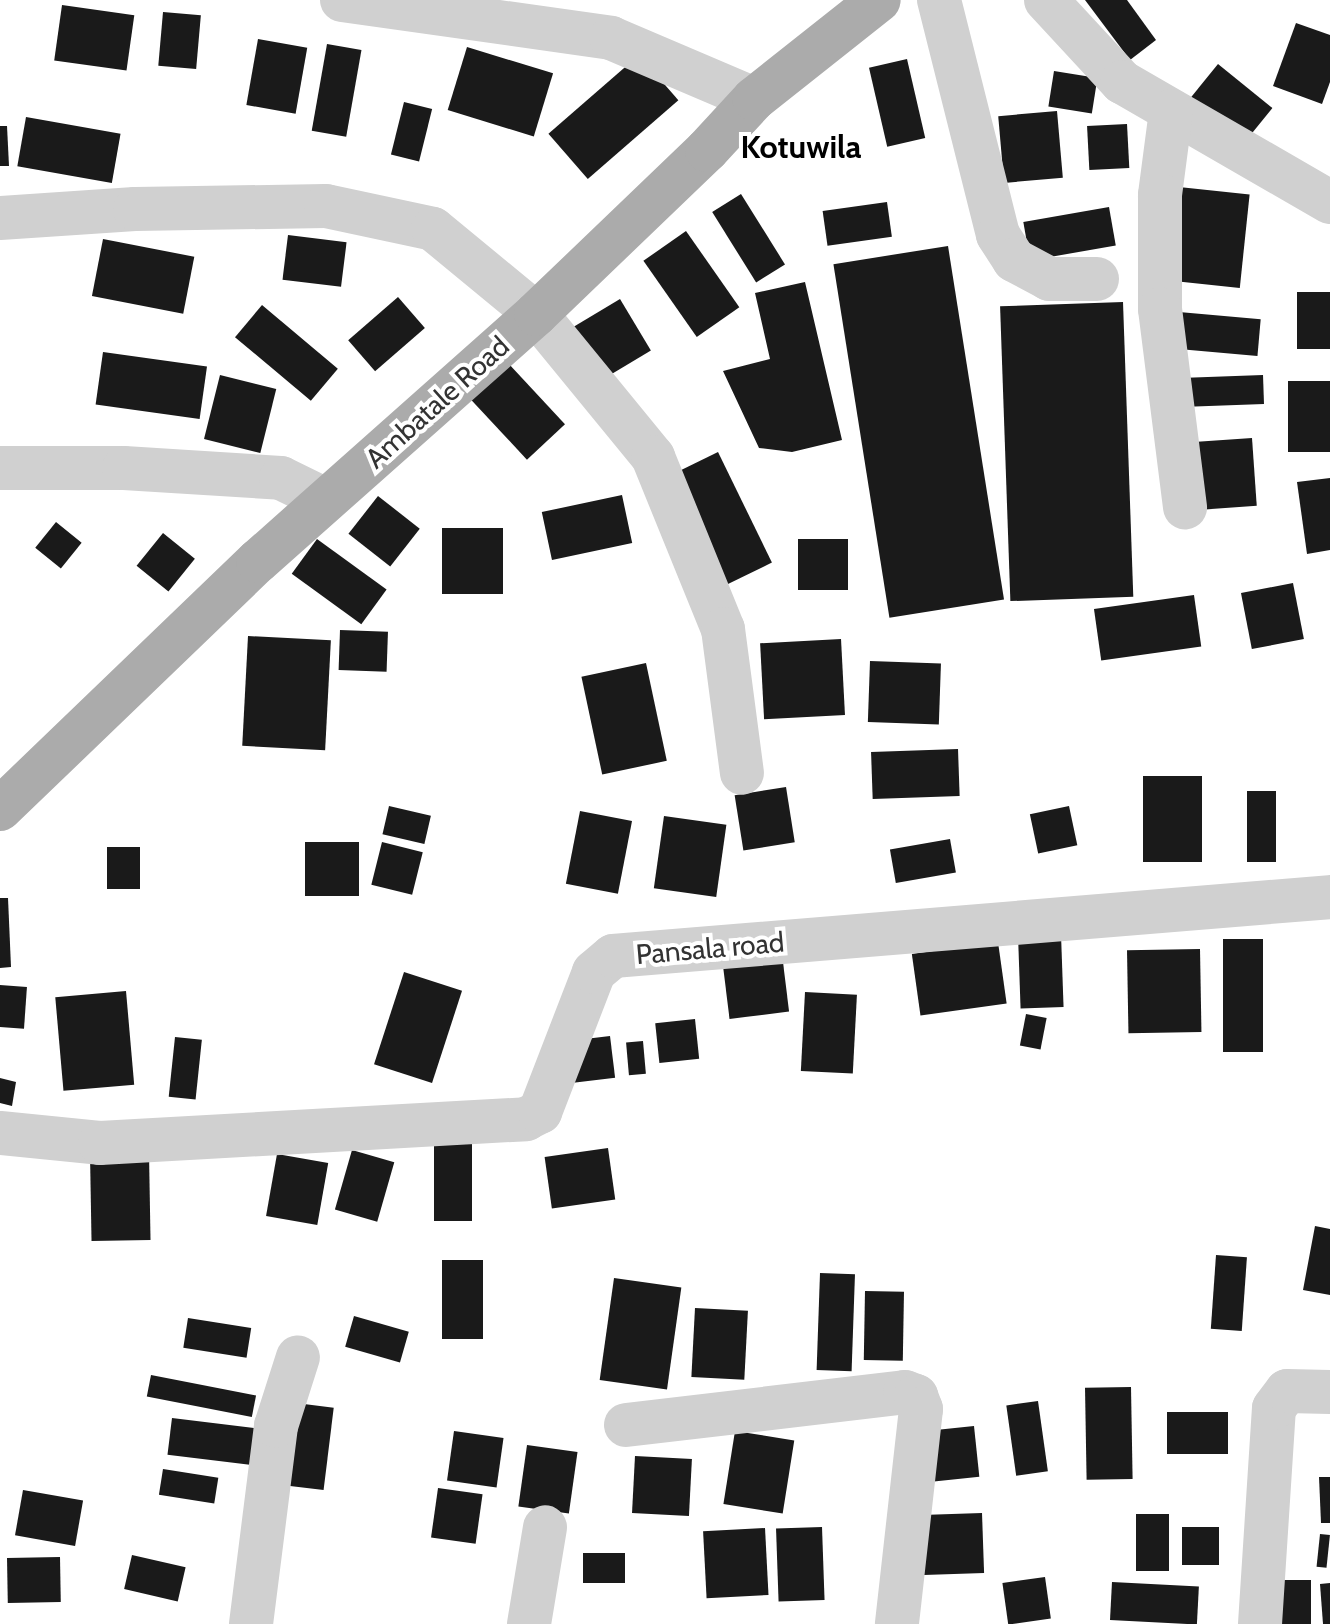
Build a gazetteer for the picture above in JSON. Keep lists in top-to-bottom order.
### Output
{
  "streets": {
    "main road": ["Ambatale Road"],
    "street": ["Pansala road"]
  },
  "districts": ["Kotuwila"]
}
